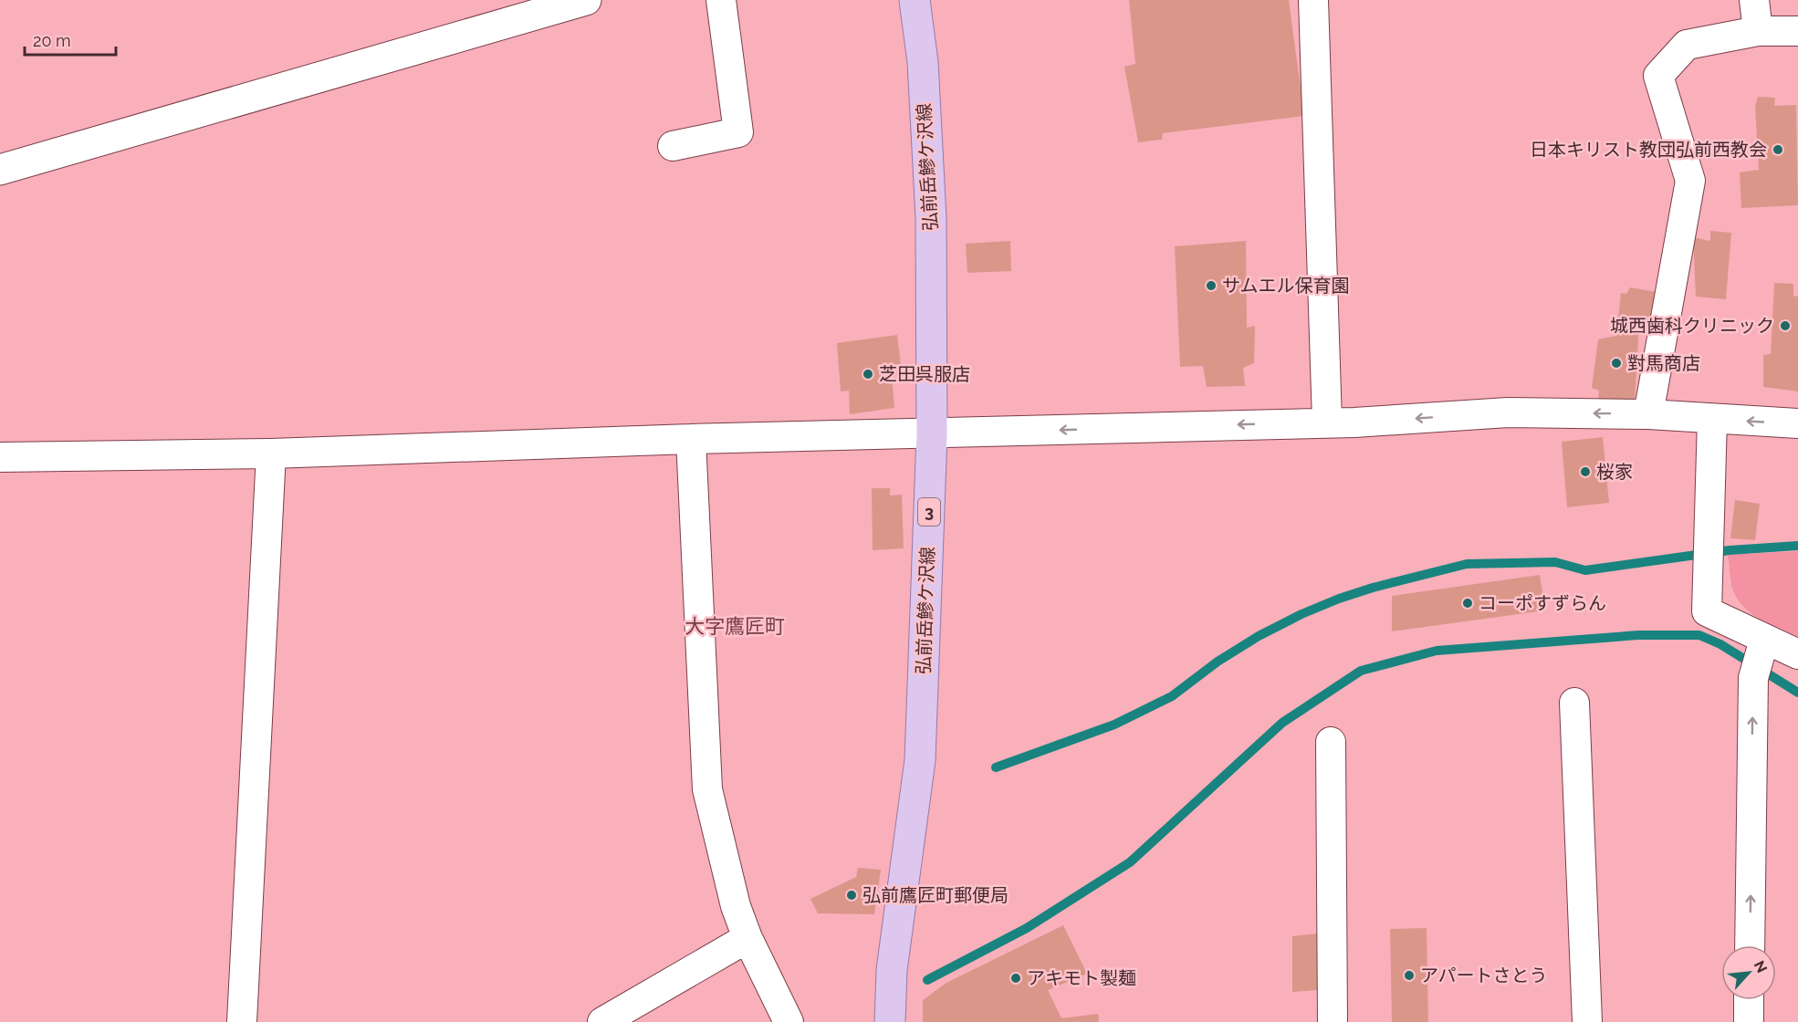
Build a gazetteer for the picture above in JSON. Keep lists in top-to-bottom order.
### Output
{
  "streets": {
    "main road": ["弘前岳鰺ケ沢線", "3"]
  },
  "districts": ["大字鷹匠町"],
  "places": [
    "日本キリスト教団弘前西教会",
    "サムエル保育園",
    "城西歯科クリニック",
    "對馬商店",
    "芝田呉服店",
    "桜家",
    "コーポすずらん",
    "弘前鷹匠町郵便局",
    "アパートさとう",
    "アキモト製麺"
  ],
  "scale_bar": "20 m",
  "north": "top right"
}
